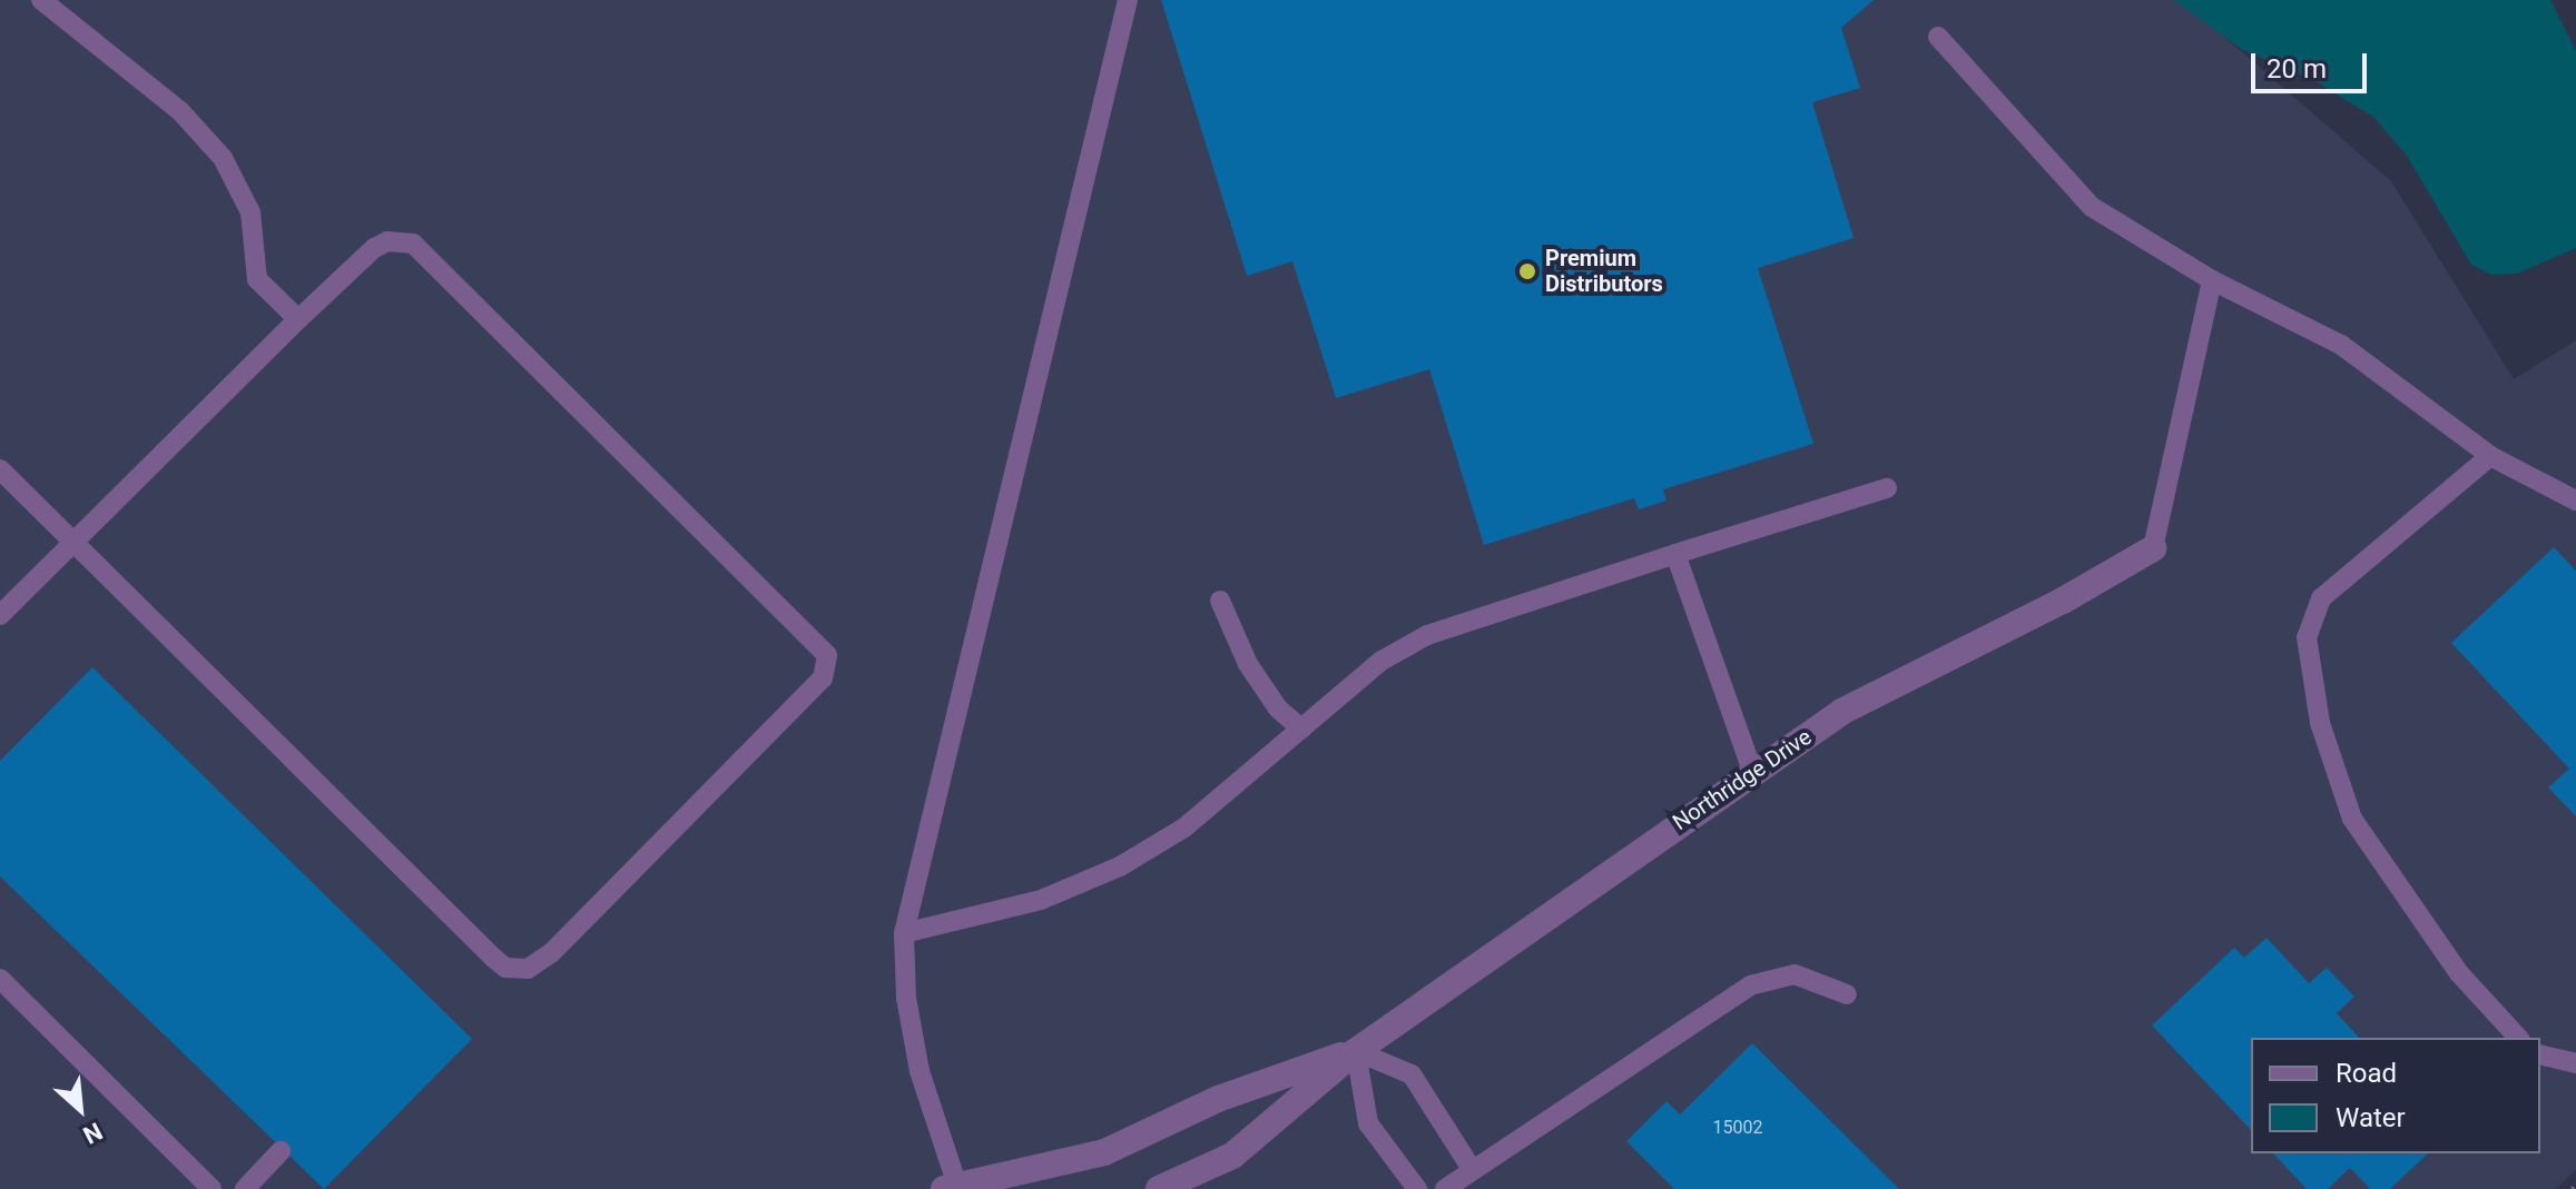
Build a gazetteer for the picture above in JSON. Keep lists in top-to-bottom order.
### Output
{
  "streets": {
    "street": ["Northridge Drive"]
  },
  "places": ["Premium Distributors"],
  "house_numbers": ["15002"],
  "legend": ["Road", "Water"],
  "scale_bar": "20 m",
  "north": "bottom right"
}
